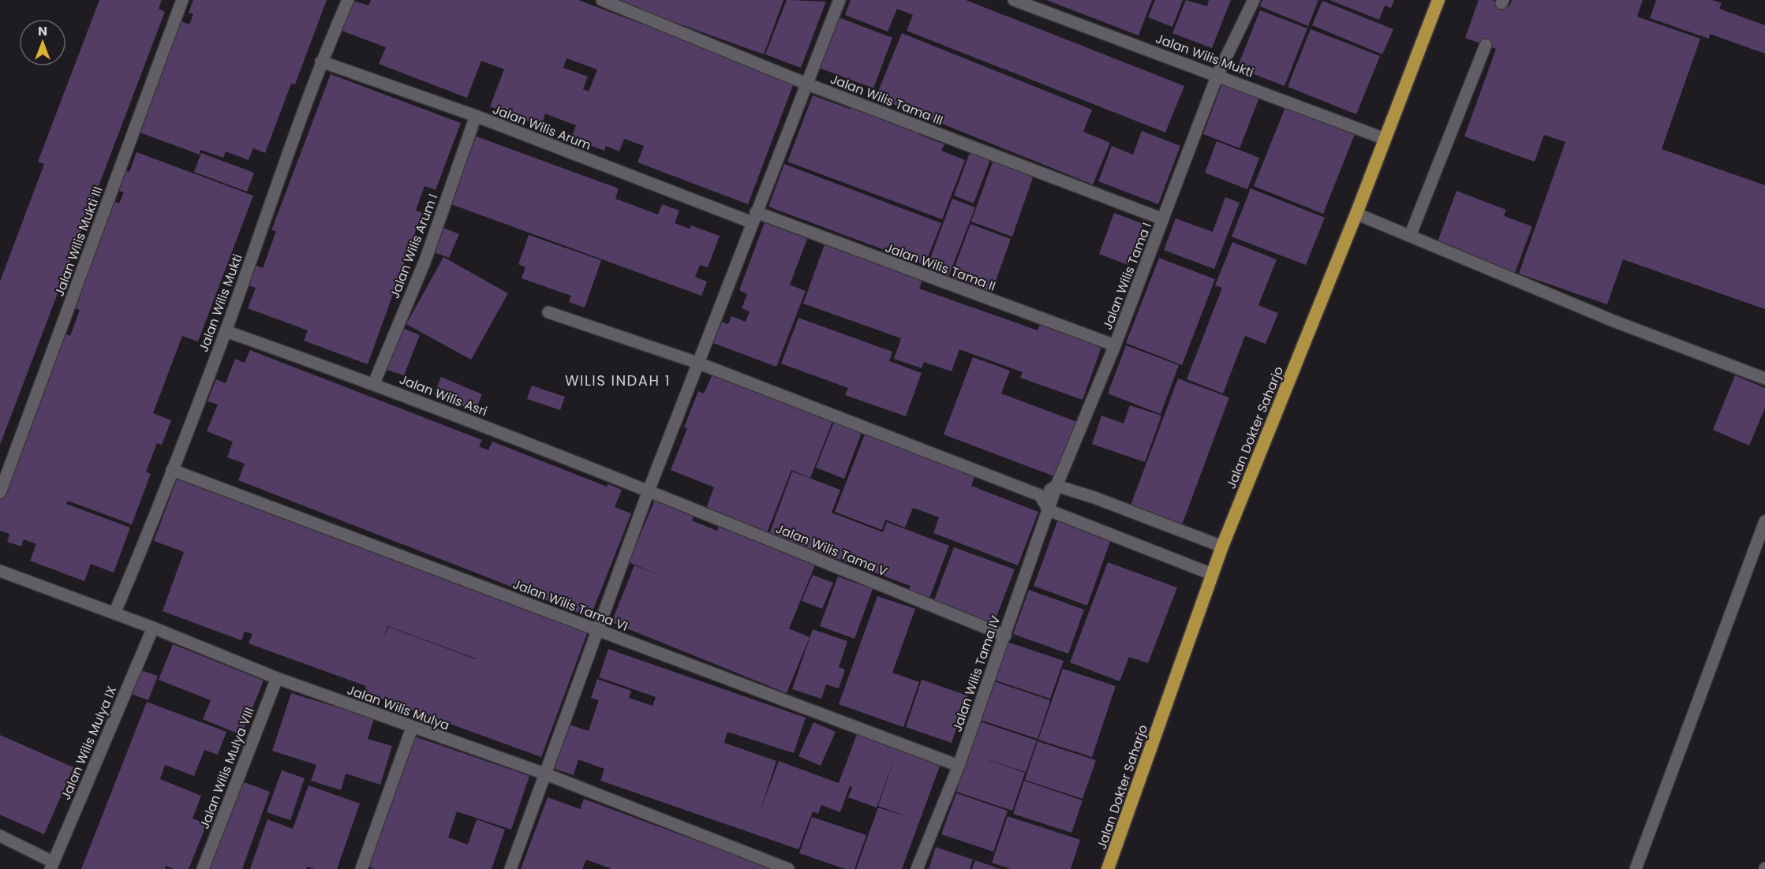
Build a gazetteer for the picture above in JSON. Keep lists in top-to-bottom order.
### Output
{
  "streets": {
    "highway": ["Jalan Dokter Saharjo"],
    "street": [
      "Jalan Wilis Mukti",
      "Jalan Wilis Tama III",
      "Jalan Wilis Arum",
      "Jalan Wilis Mukti III",
      "Jalan Wilis Arum I",
      "Jalan Wilis Tama II",
      "Jalan Wilis Tama I",
      "Jalan Wilis Asri",
      "Jalan Wilis Tama V",
      "Jalan Wilis Tama VI",
      "Jalan Wilis Tama IV",
      "Jalan Wilis Mulya",
      "Jalan Wilis Mulya IX",
      "Jalan Wilis Mulya VIII"
    ]
  },
  "crossings": [
    ["Jalan Wilis Mukti", "Jalan Wilis Arum"],
    ["Jalan Wilis Mukti", "Jalan Wilis Tama I"],
    ["Jalan Wilis Mukti", "Jalan Wilis Asri"],
    ["Jalan Wilis Mukti", "Jalan Dokter Saharjo"],
    ["Jalan Wilis Mukti", "Jalan Wilis Tama VI"],
    ["Jalan Wilis Mukti", "Jalan Wilis Mulya"],
    ["Jalan Wilis Tama III", "Jalan Wilis Tama I"],
    ["Jalan Wilis Arum", "Jalan Wilis Arum I"],
    ["Jalan Wilis Arum", "Jalan Wilis Tama II"],
    ["Jalan Wilis Arum I", "Jalan Wilis Asri"],
    ["Jalan Wilis Tama II", "Jalan Wilis Tama I"],
    ["Jalan Wilis Tama I", "Jalan Wilis Tama IV"],
    ["Jalan Wilis Asri", "Jalan Wilis Tama V"],
    ["Jalan Wilis Tama V", "Jalan Wilis Tama IV"],
    ["Jalan Wilis Tama VI", "Jalan Wilis Tama IV"],
    ["Jalan Wilis Mulya", "Jalan Wilis Mulya IX"],
    ["Jalan Wilis Mulya", "Jalan Wilis Mulya VIII"]
  ],
  "districts": ["WILIS INDAH 1"],
  "north": "top"
}
